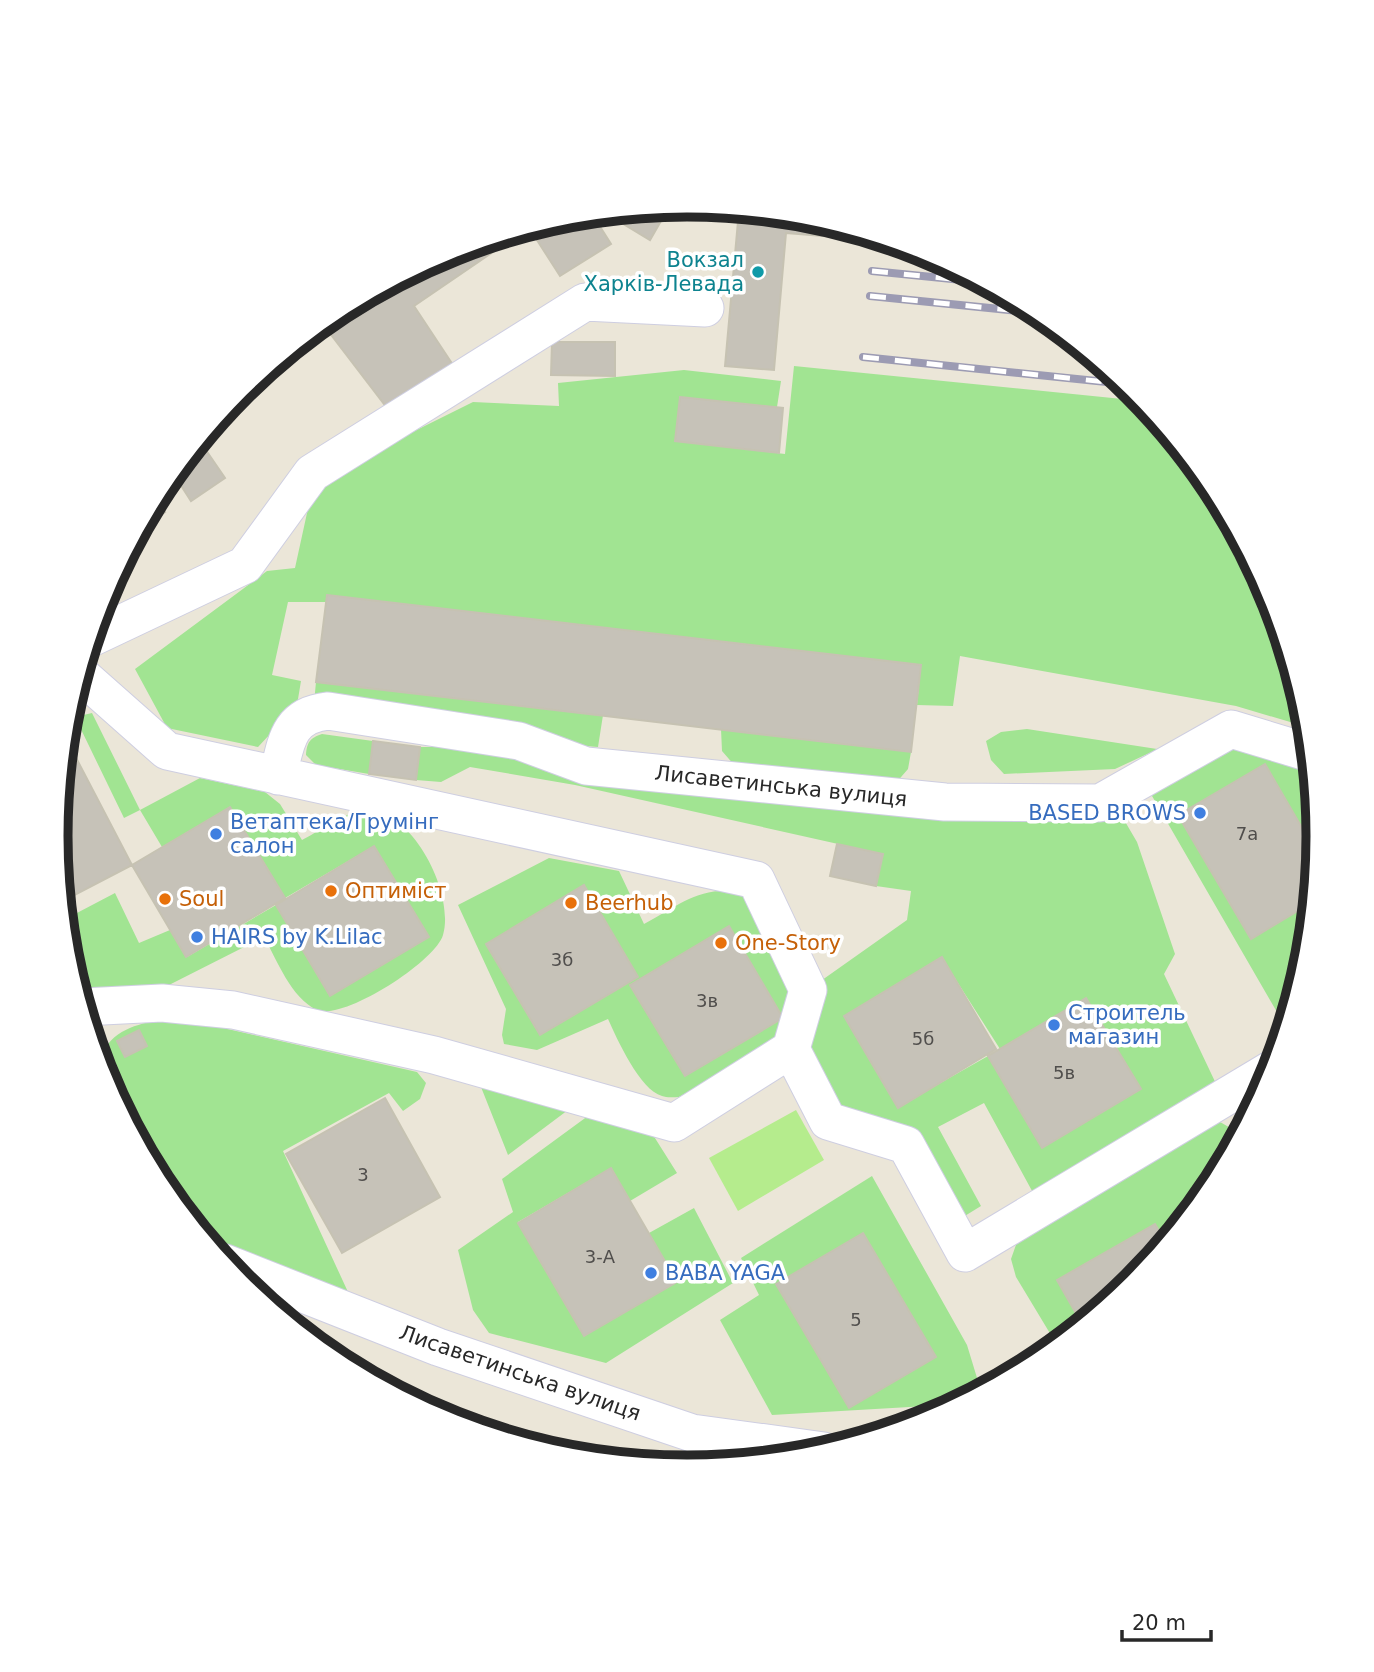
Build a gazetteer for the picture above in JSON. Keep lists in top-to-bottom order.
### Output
{
  "streets": {
    "street": ["Лисаветинська вулиця"]
  },
  "places": [
    "Вокзал Харків-Левада",
    "BASED BROWS",
    "Ветаптека/Грумінг салон",
    "Оптиміст",
    "Soul",
    "Beerhub",
    "HAIRS by K.Lilac",
    "One-Story",
    "Строитель магазин",
    "BABA YAGA"
  ],
  "house_numbers": [
    "7а",
    "3б",
    "3в",
    "5б",
    "5в",
    "3",
    "3-А",
    "5"
  ],
  "scale_bar": "20 m"
}
